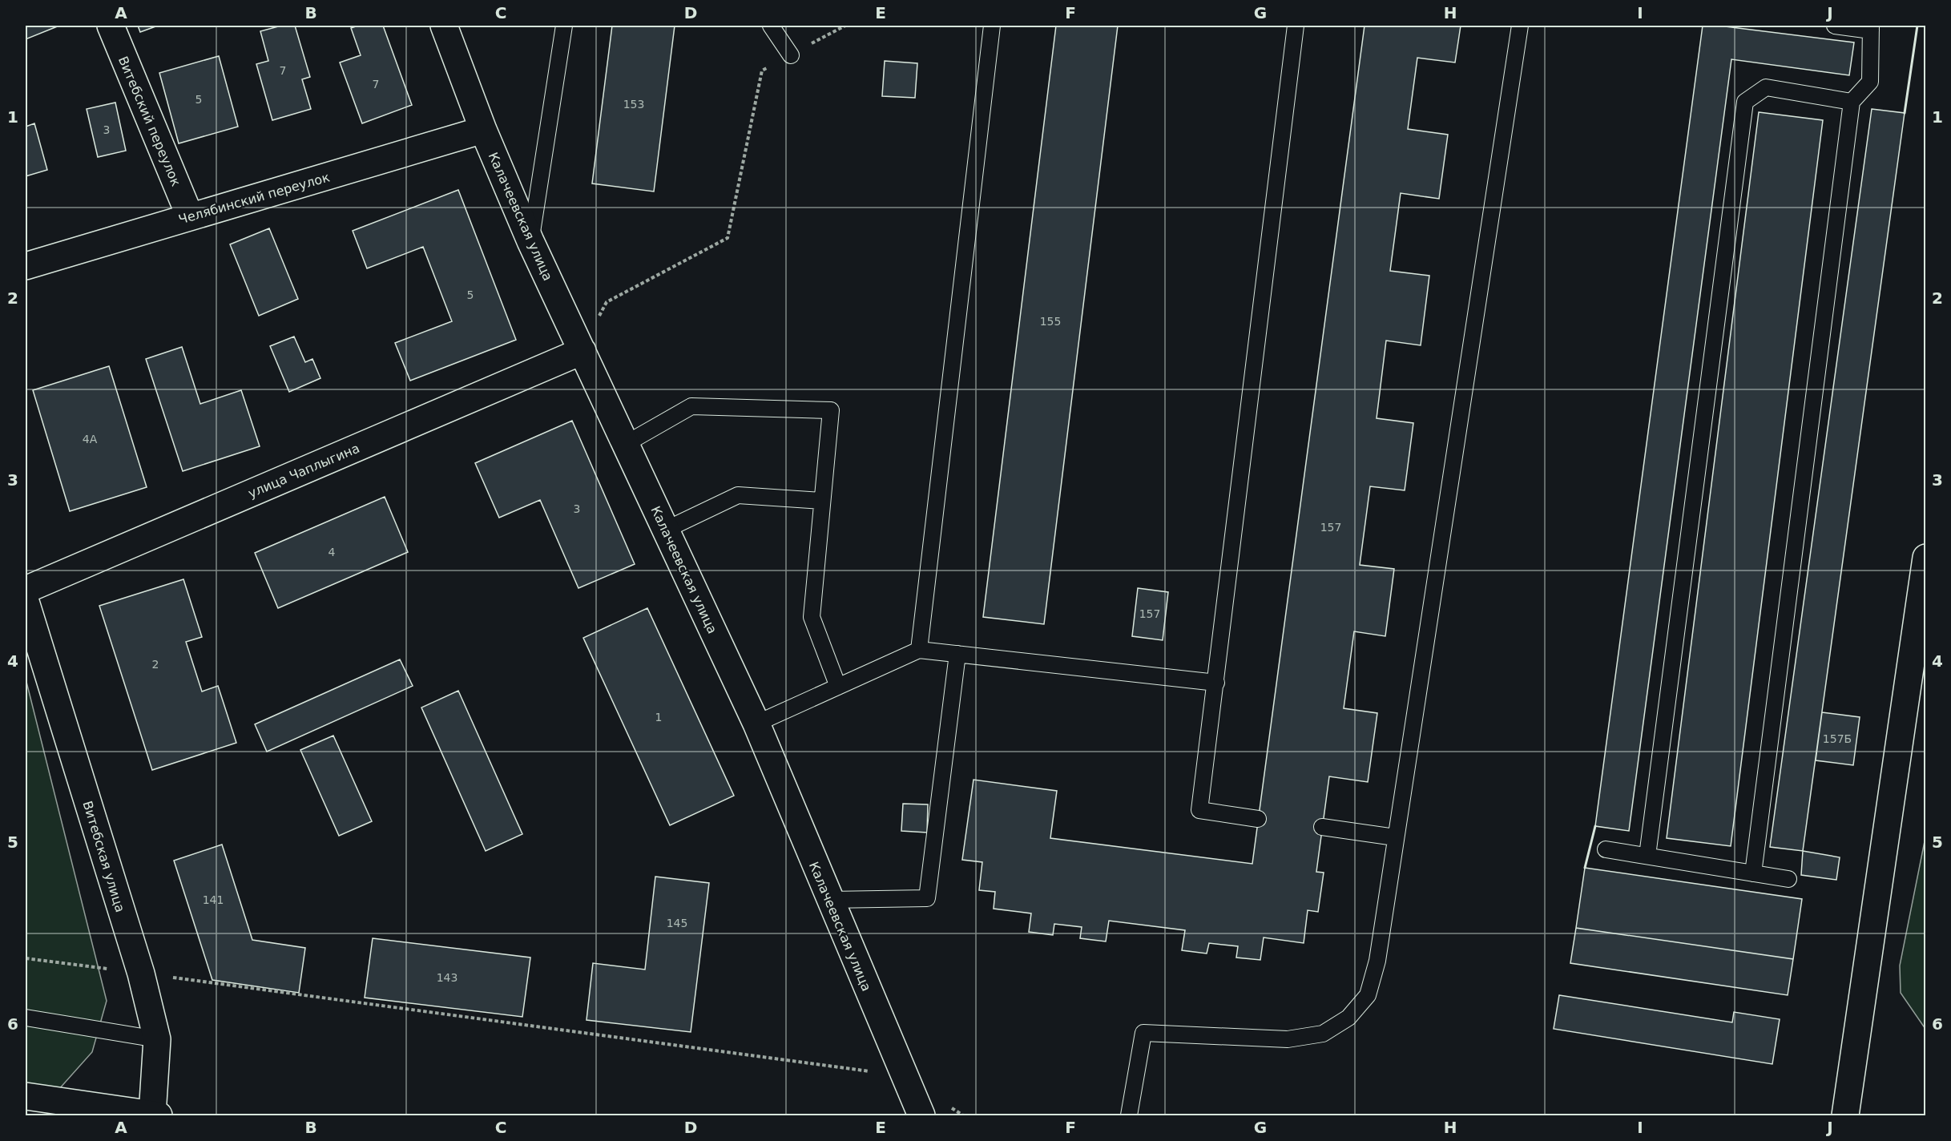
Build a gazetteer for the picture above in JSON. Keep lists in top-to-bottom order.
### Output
{
  "streets": {
    "street": [
      "Витебский переулок",
      "Челябинский переулок",
      "Калачеевская улица",
      "улица Чаплыгина",
      "Витебская улица"
    ]
  },
  "crossings": [
    ["Витебский переулок", "Челябинский переулок"],
    ["Челябинский переулок", "Калачеевская улица"],
    ["Калачеевская улица", "улица Чаплыгина"]
  ],
  "house_numbers": [
    "7",
    "7",
    "5",
    "153",
    "3",
    "5",
    "155",
    "4А",
    "3",
    "157",
    "4",
    "157",
    "2",
    "1",
    "157Б",
    "141",
    "145",
    "143"
  ],
  "grid": {
    "columns": [
      "A",
      "B",
      "C",
      "D",
      "E",
      "F",
      "G",
      "H",
      "I",
      "J"
    ],
    "rows": [
      "1",
      "2",
      "3",
      "4",
      "5",
      "6"
    ]
  }
}
